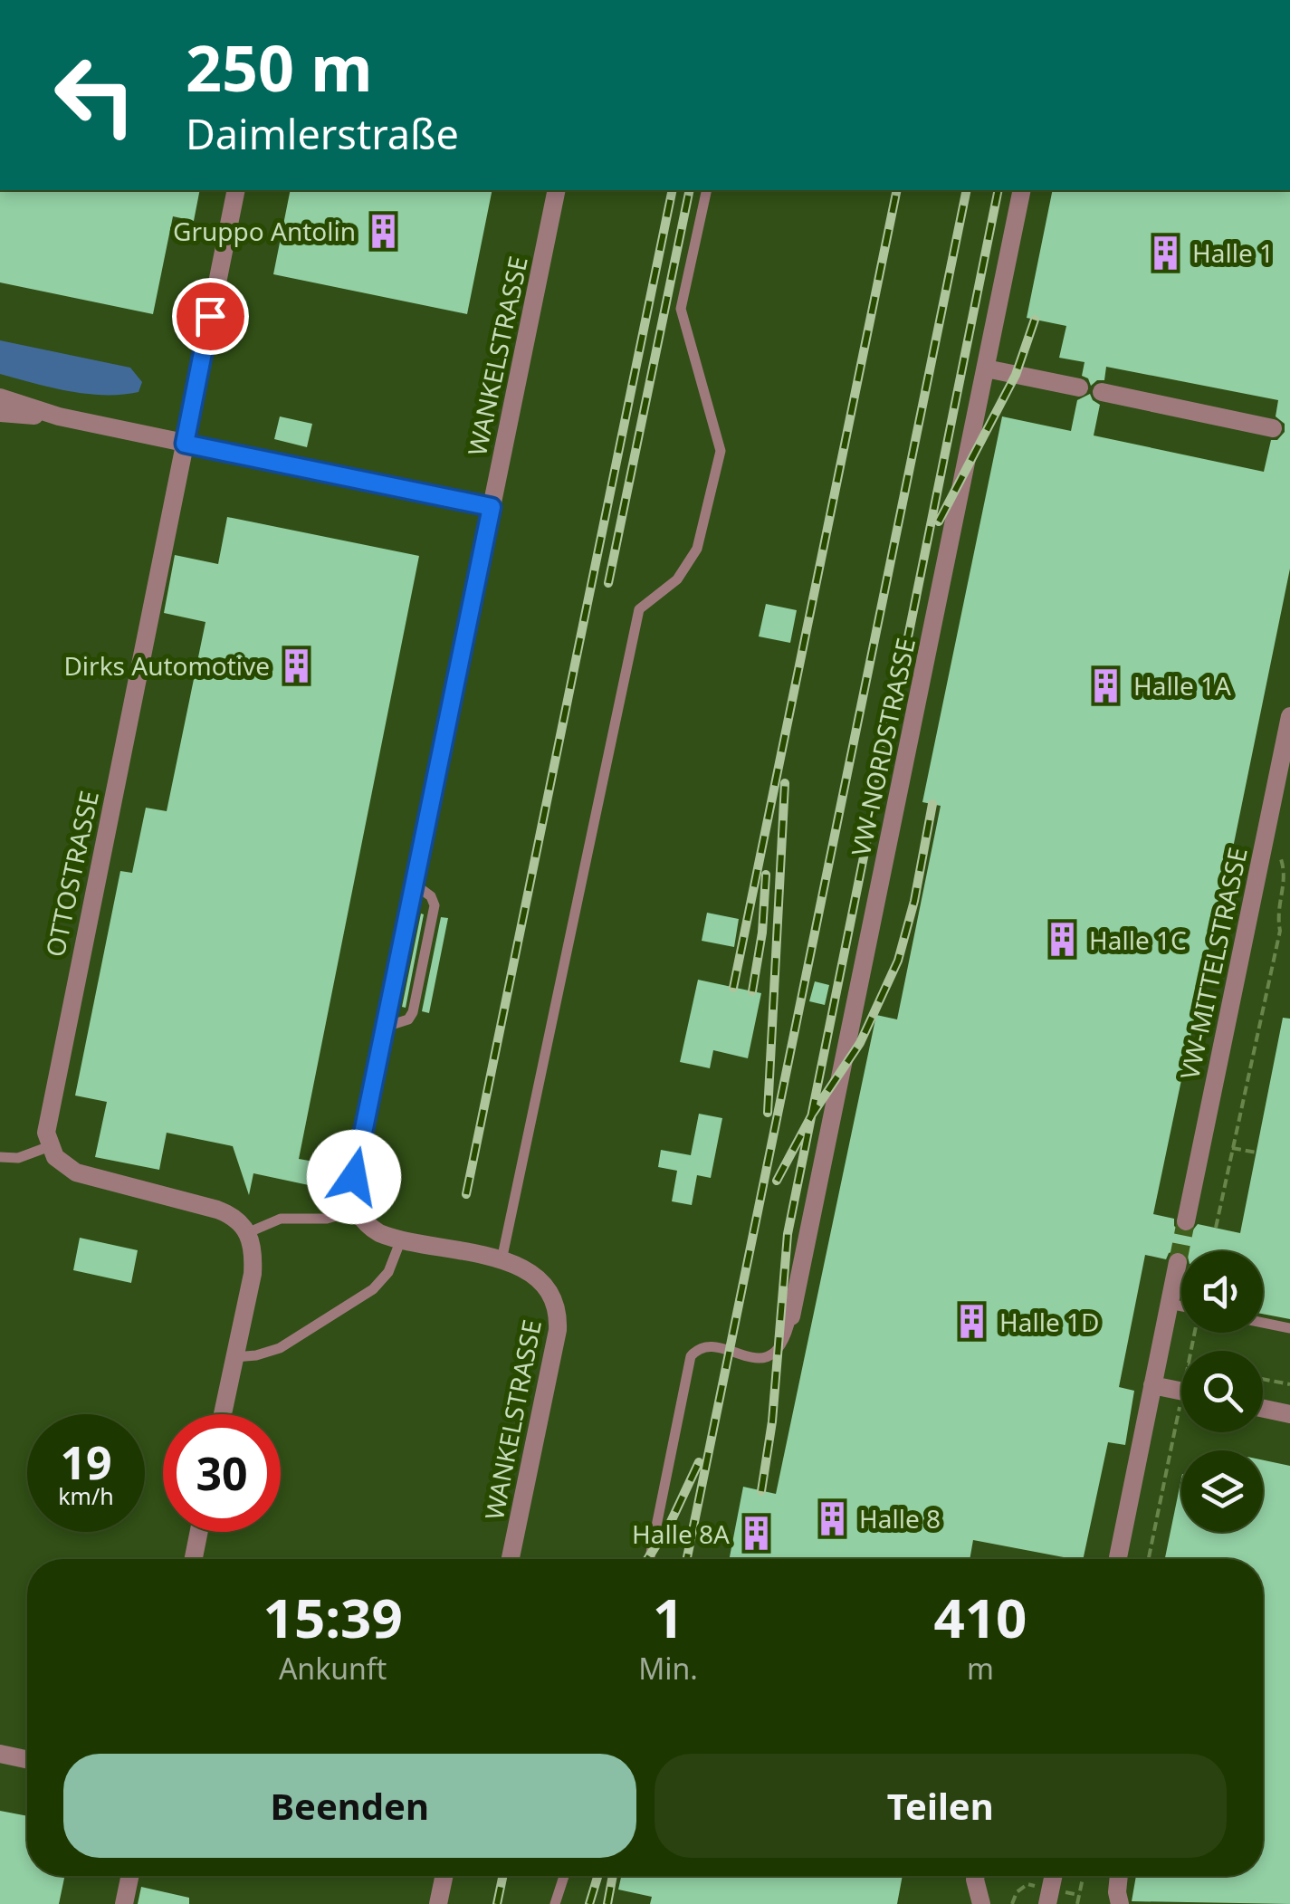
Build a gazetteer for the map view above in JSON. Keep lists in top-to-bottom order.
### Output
{
  "streets": {
    "street": [
      "WANKELSTRASSE",
      "VW-NORDSTRASSE",
      "OTTOSTRASSE",
      "VW-MITTELSTRASSE"
    ]
  },
  "places": {
    "building": [
      "Gruppo Antolin",
      "Halle 1",
      "Dirks Automotive",
      "Halle 1A",
      "Halle 1C",
      "Halle 1D",
      "Halle 8",
      "Halle 8A"
    ]
  },
  "page": {
    "turn": ["250 m", "Daimlerstraße"],
    "speed": "19 km/h",
    "limit": "30",
    "eta": [
      "15:39",
      "Ankunft",
      "1",
      "Min.",
      "410",
      "m"
    ],
    "buttons": ["Beenden", "Teilen"]
  }
}
